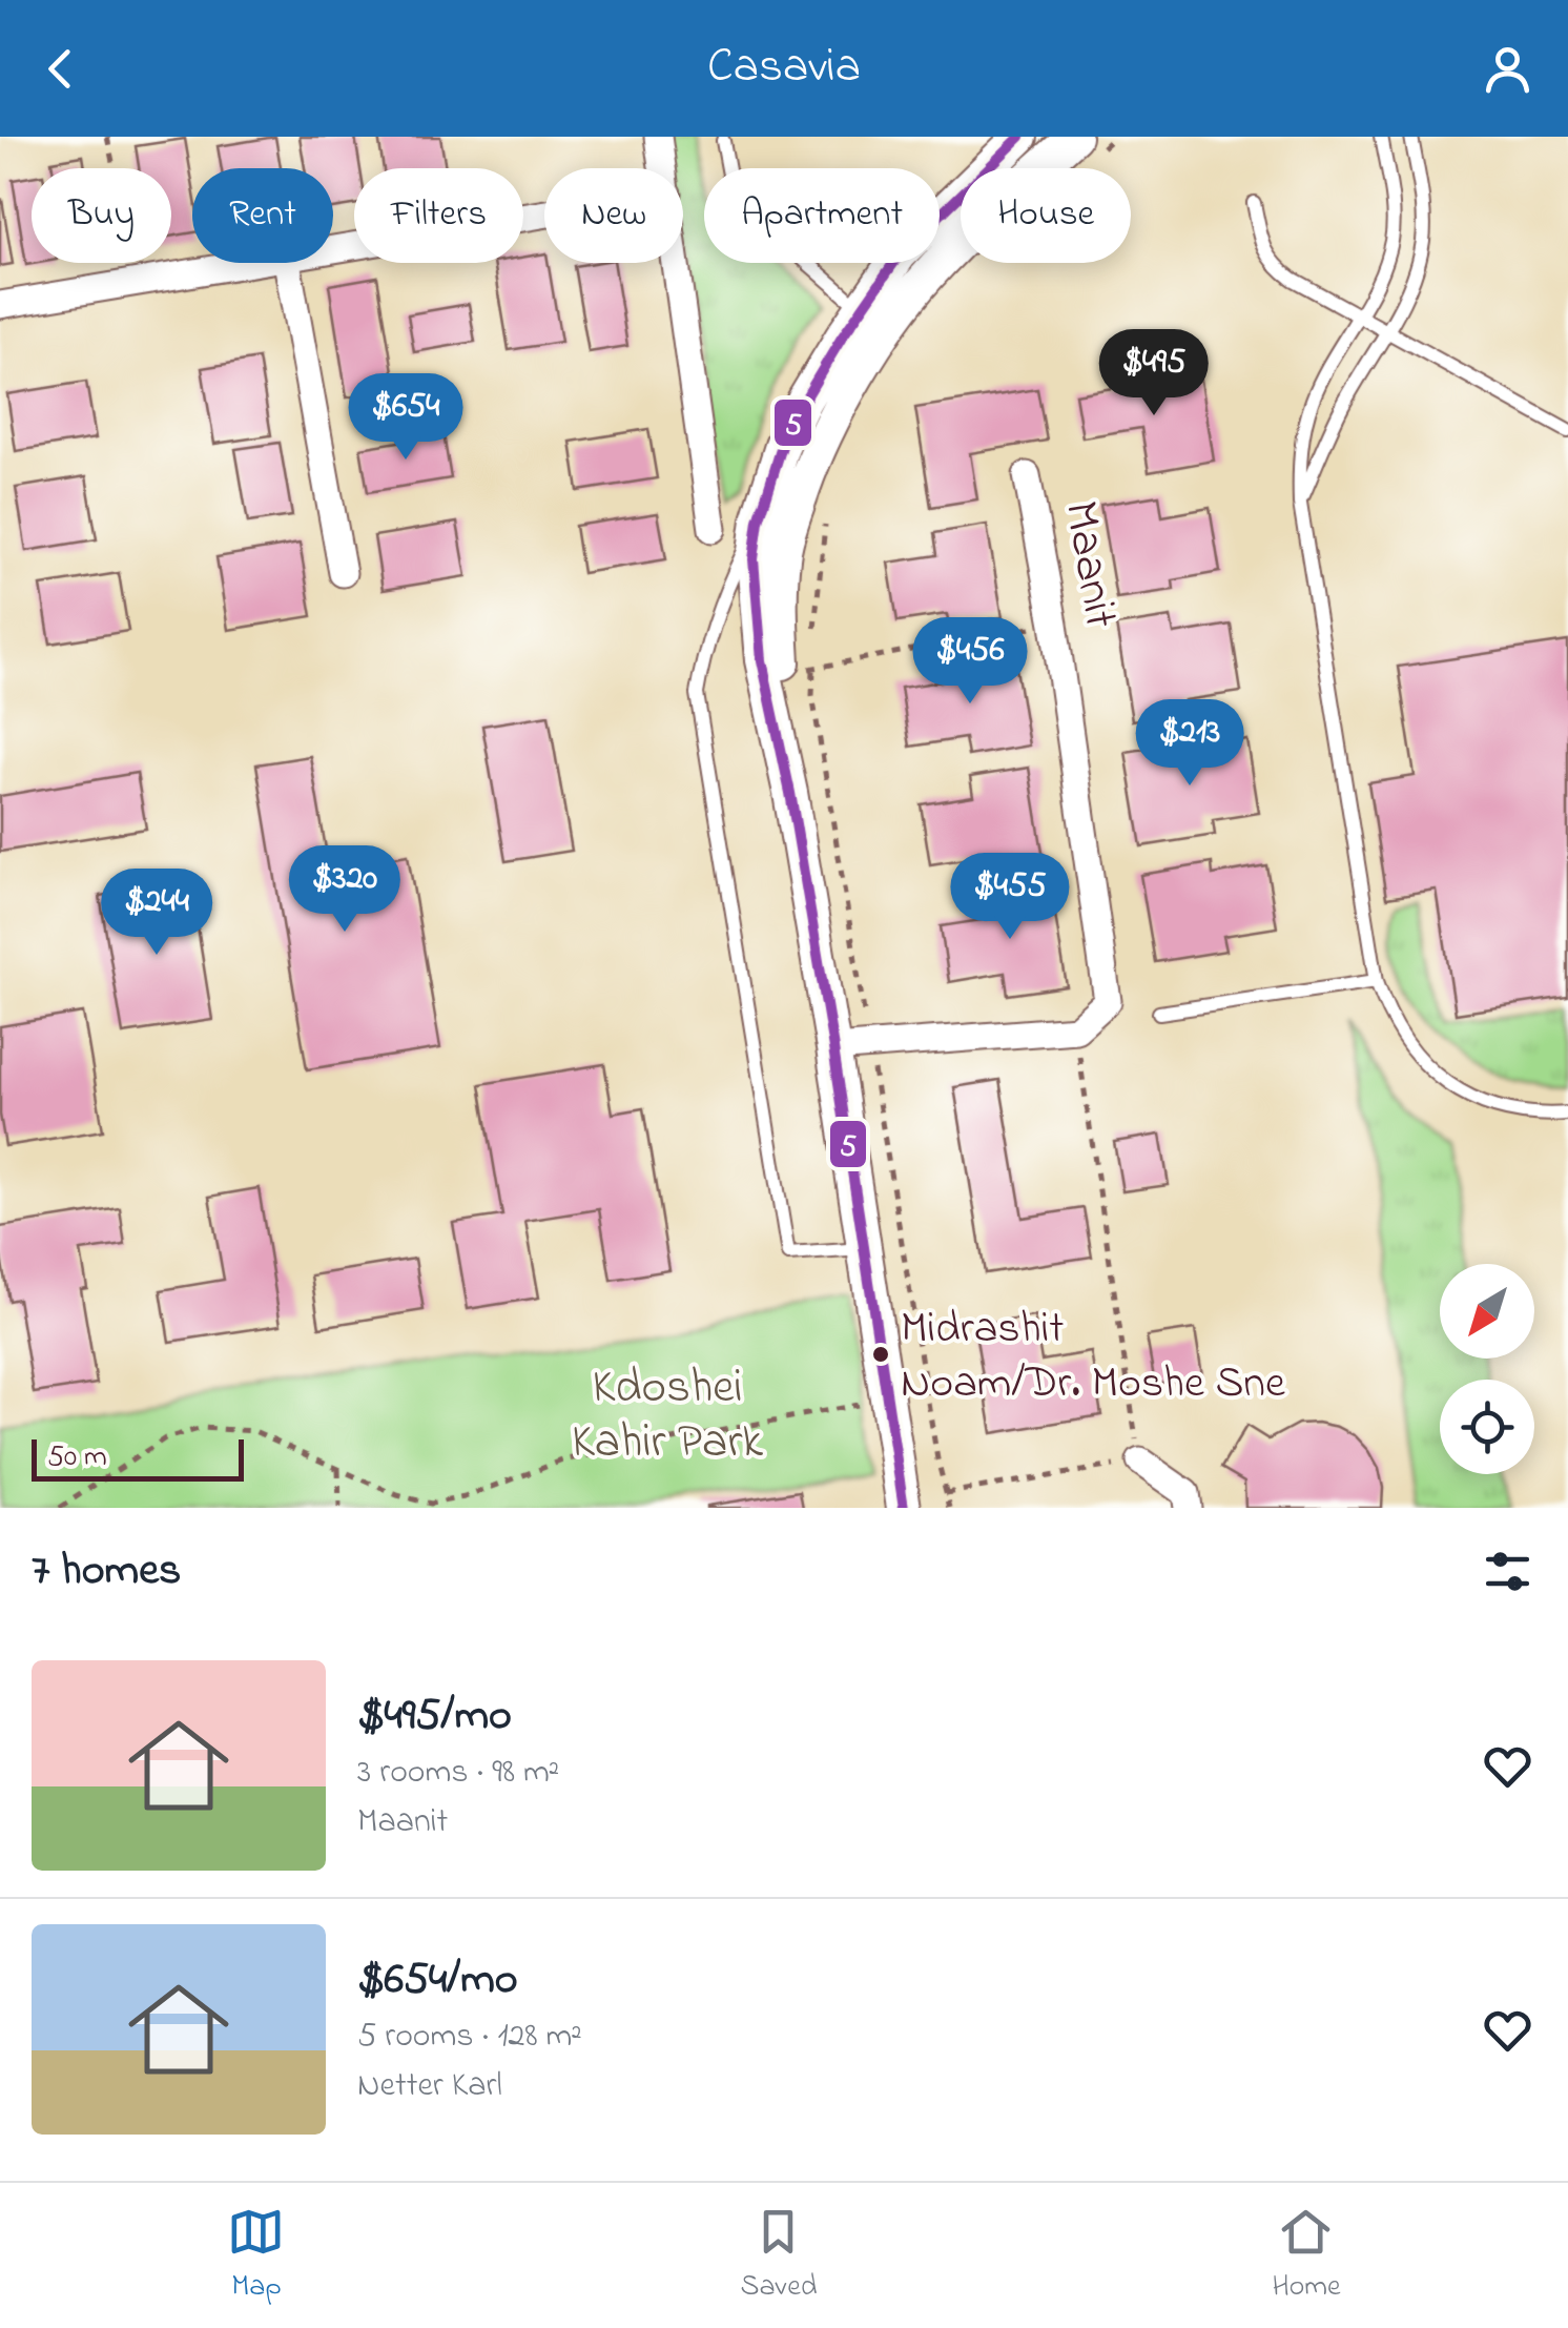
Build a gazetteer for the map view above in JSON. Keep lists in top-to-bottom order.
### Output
{
  "streets": {
    "street": ["Maanit"]
  },
  "parks": ["Kdoshei Kahir Park"],
  "places": ["Midrashit Noam/Dr. Moshe Sne"],
  "lines": ["transit line 5"],
  "scale_bar": "50 m",
  "north": "bottom left",
  "page": {
    "header": "Casavia",
    "chip": [
      "Buy",
      "Rent",
      "Filters",
      "New",
      "Apartment",
      "House"
    ],
    "price": [
      "$495",
      "$654",
      "$456",
      "$213",
      "$320",
      "$455",
      "$244"
    ],
    "scale": "50 m",
    "heading": "7 homes",
    "list": [
      {
        "name": "$495/mo",
        "note": "3 rooms · 98 m² · Maanit"
      },
      {
        "name": "$654/mo",
        "note": "5 rooms · 128 m² · Netter Karl"
      }
    ],
    "tabs": ["Map", "Saved", "Home"]
  }
}
